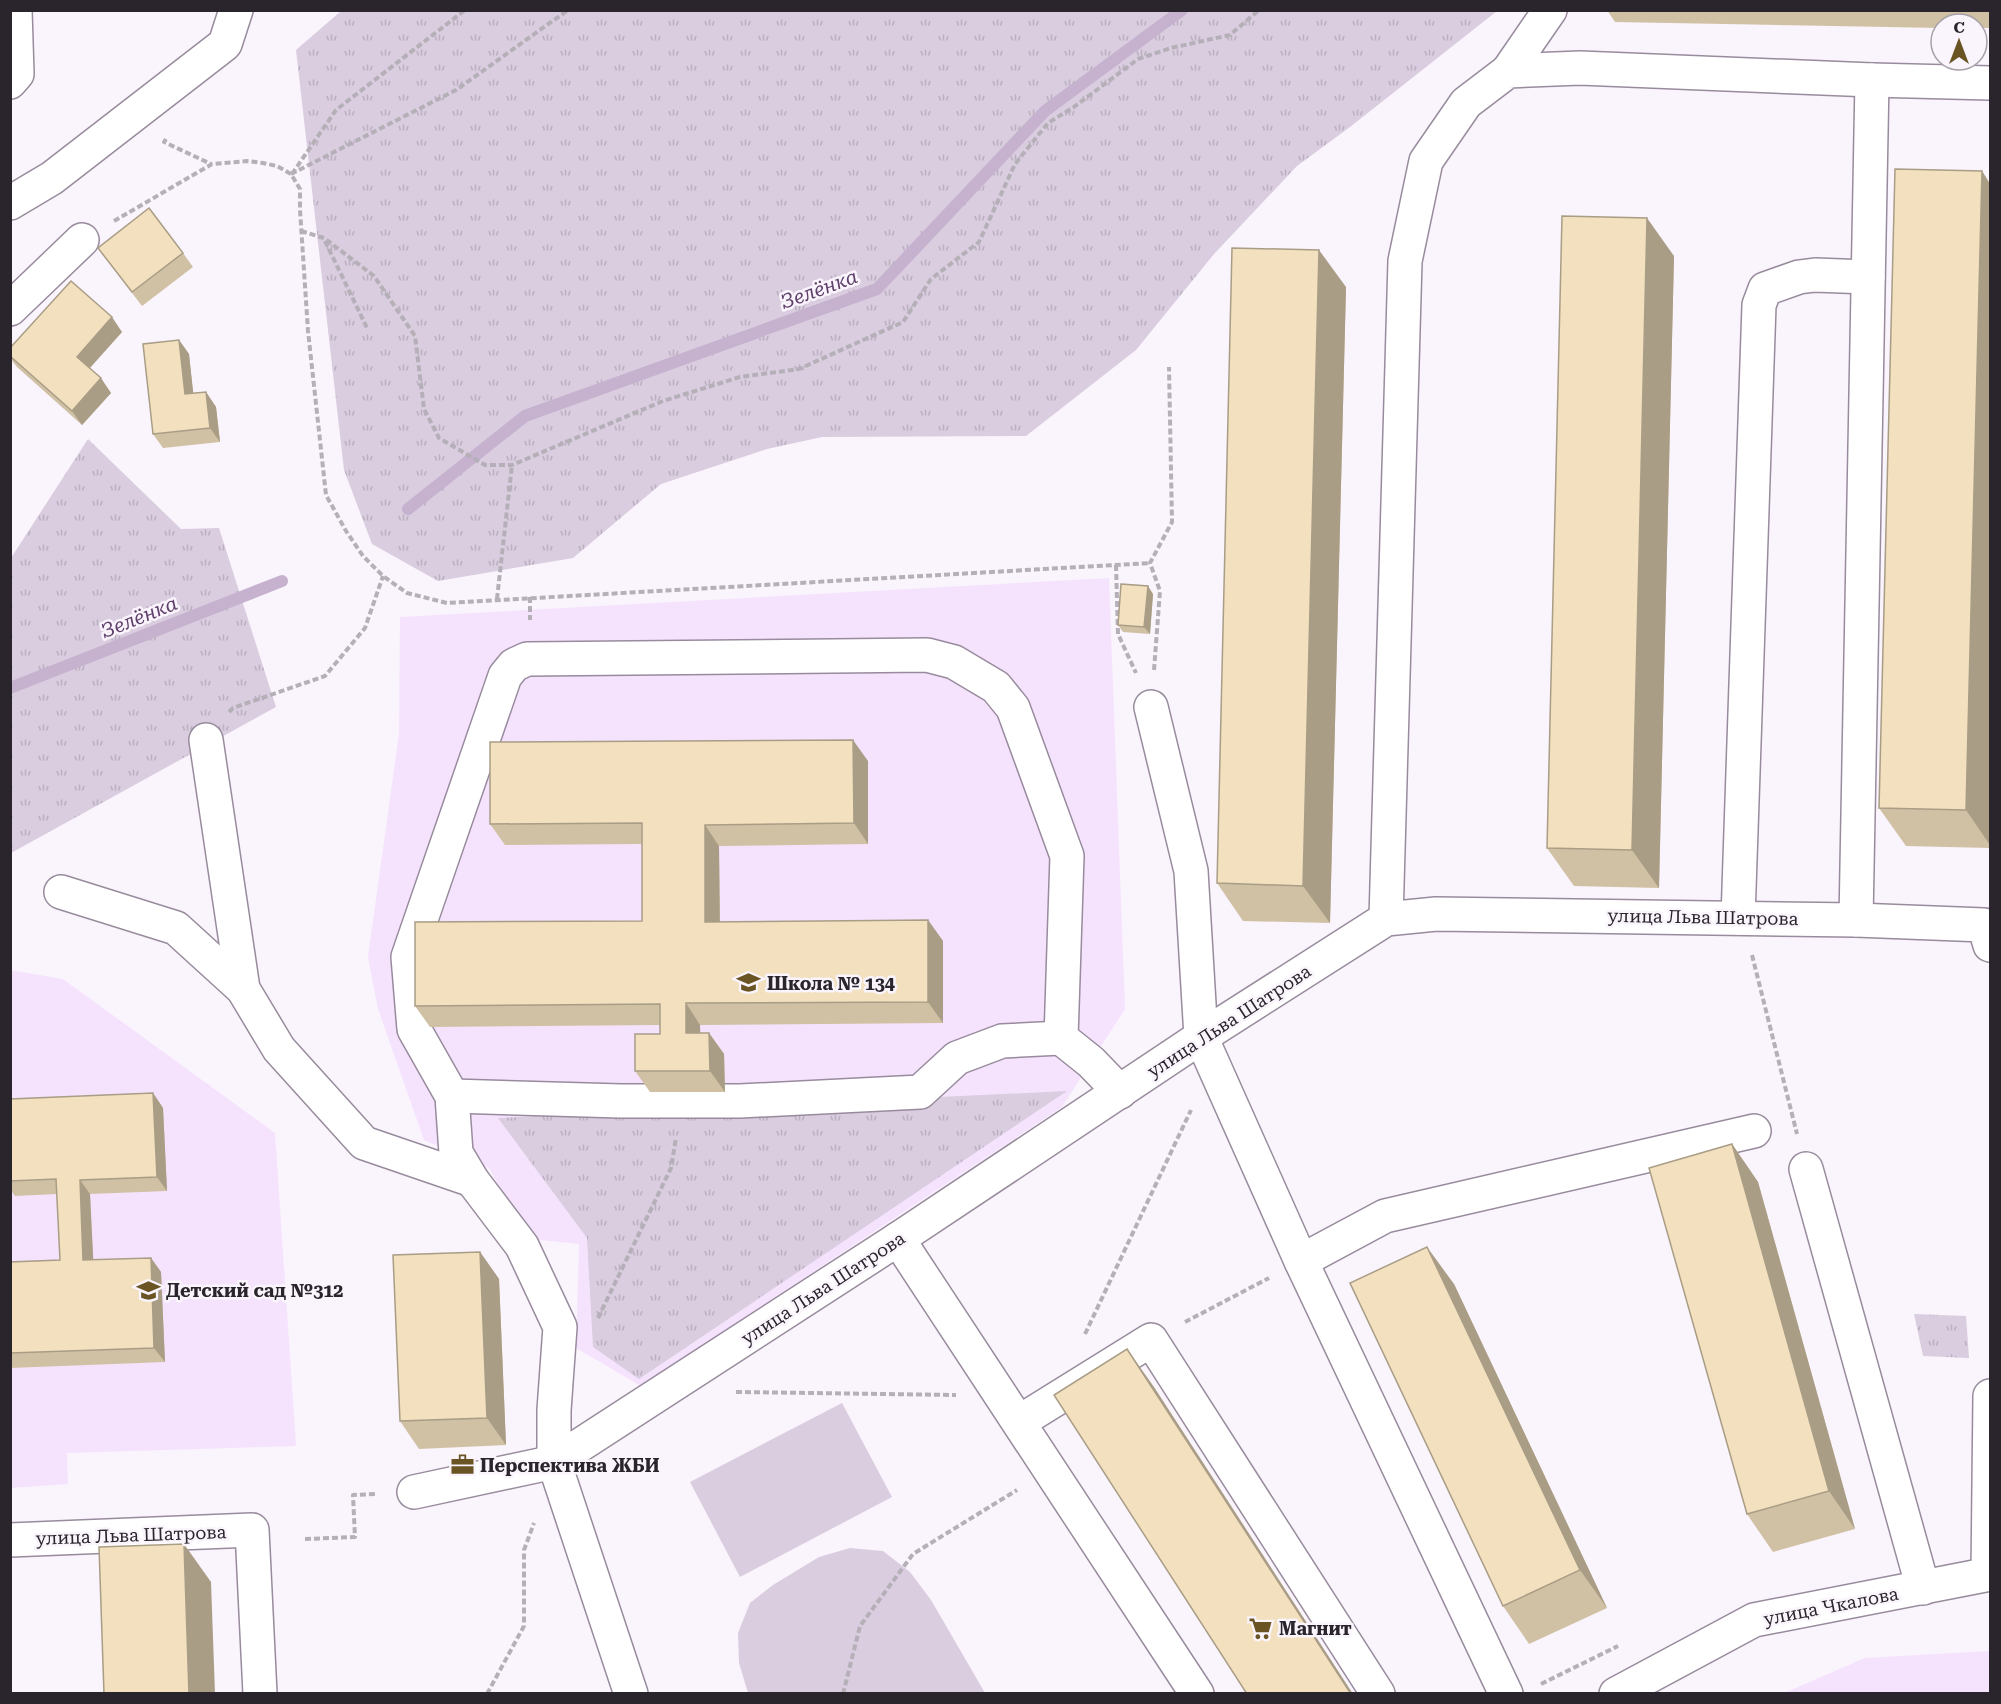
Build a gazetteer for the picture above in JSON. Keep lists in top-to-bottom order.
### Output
{
  "streets": {
    "street": ["улица Льва Шатрова", "улица Чкалова"]
  },
  "water": ["Зелёнка"],
  "places": {
    "school or university": ["Школа № 134", "Детский сад №312"],
    "office": ["Перспектива ЖБИ"],
    "supermarket": ["Магнит"]
  },
  "north": "top"
}
